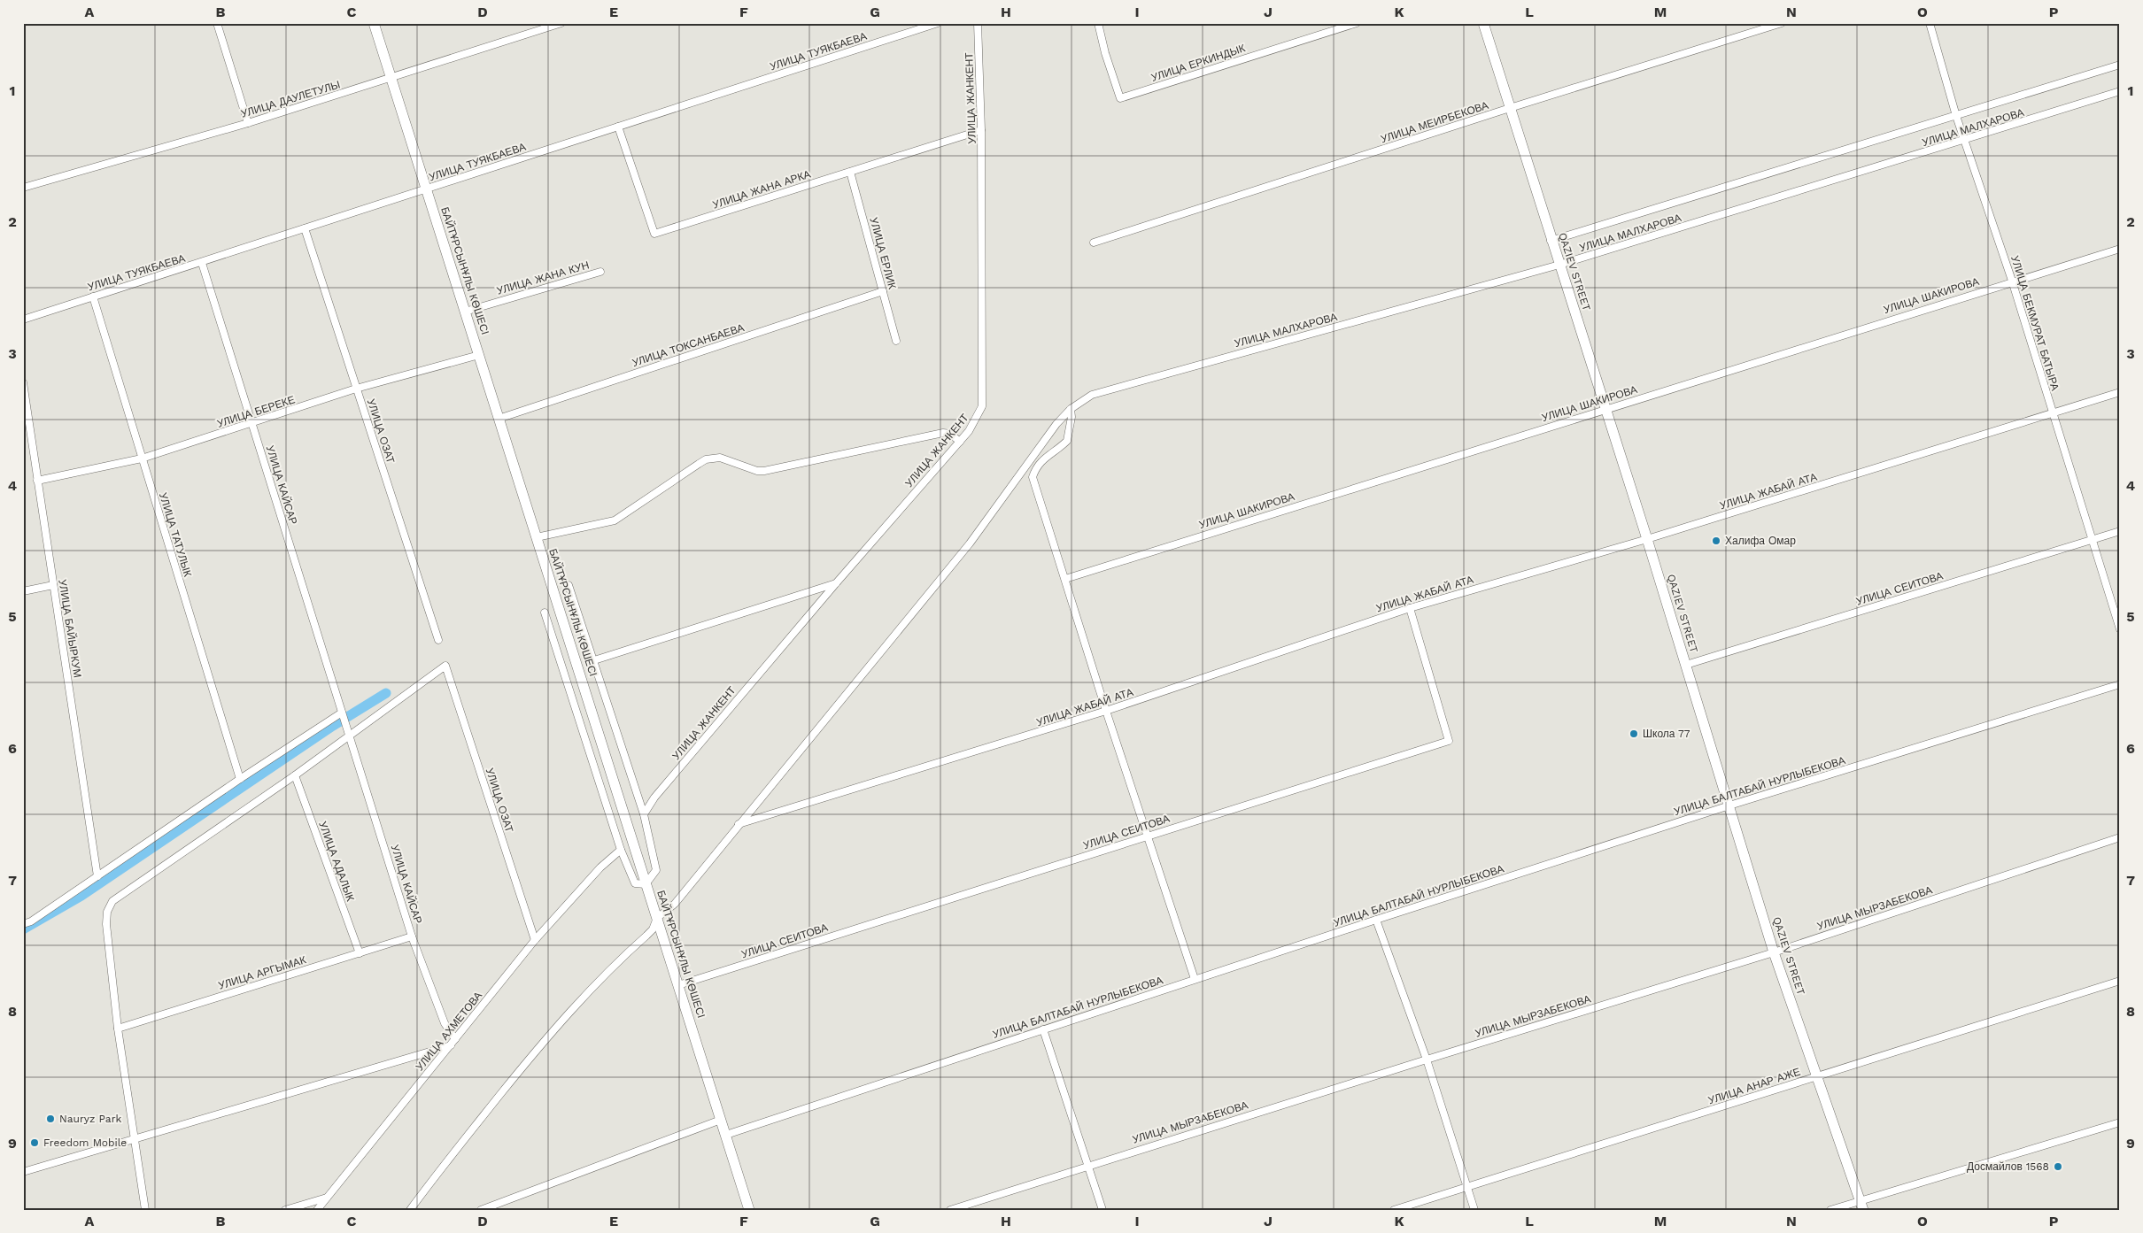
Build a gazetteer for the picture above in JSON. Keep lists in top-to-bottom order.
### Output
{
  "streets": {
    "main road": ["БАЙТҰРСЫНҰЛЫ КӨШЕСІ", "QAZIEV STREET"],
    "street": [
      "УЛИЦА ТУЯКБАЕВА",
      "УЛИЦА ЕРКИНДЫК",
      "УЛИЦА ЖАНКЕНТ",
      "УЛИЦА ДАУЛЕТУЛЫ",
      "УЛИЦА МЕИРБЕКОВА",
      "УЛИЦА МАЛХАРОВА",
      "УЛИЦА ЖАНА АРКА",
      "УЛИЦА ЕРЛИК",
      "УЛИЦА ЖАНА КУН",
      "УЛИЦА ШАКИРОВА",
      "УЛИЦА БЕКМУРАТ БАТЫРА",
      "УЛИЦА ТОКСАНБАЕВА",
      "УЛИЦА БЕРЕКЕ",
      "УЛИЦА ОЗАТ",
      "УЛИЦА КАЙСАР",
      "УЛИЦА ЖАБАЙ АТА",
      "УЛИЦА ТАТУЛЫК",
      "УЛИЦА СЕИТОВА",
      "УЛИЦА БАЙЫРКУМ",
      "УЛИЦА БАЛТАБАЙ НУРЛЫБЕКОВА",
      "УЛИЦА АДАЛЫК",
      "УЛИЦА МЫРЗАБЕКОВА",
      "УЛИЦА АРГЫМАК",
      "УЛИЦА АХМЕТОВА",
      "УЛИЦА АНАР АЖЕ"
    ]
  },
  "crossings": [
    ["УЛИЦА ТУЯКБАЕВА", "УЛИЦА ЖАНА АРКА"],
    ["УЛИЦА ТУЯКБАЕВА", "БАЙТҰРСЫНҰЛЫ КӨШЕСІ"],
    ["УЛИЦА ТУЯКБАЕВА", "УЛИЦА ОЗАТ"],
    ["УЛИЦА ТУЯКБАЕВА", "УЛИЦА КАЙСАР"],
    ["УЛИЦА ТУЯКБАЕВА", "УЛИЦА ТАТУЛЫК"],
    ["УЛИЦА ЖАНКЕНТ", "УЛИЦА ЖАНА АРКА"],
    ["УЛИЦА ДАУЛЕТУЛЫ", "БАЙТҰРСЫНҰЛЫ КӨШЕСІ"],
    ["УЛИЦА МЕИРБЕКОВА", "QAZIEV STREET"],
    ["УЛИЦА МАЛХАРОВА", "БАЙТҰРСЫНҰЛЫ КӨШЕСІ"],
    ["УЛИЦА МАЛХАРОВА", "QAZIEV STREET"],
    ["УЛИЦА МАЛХАРОВА", "УЛИЦА БЕКМУРАТ БАТЫРА"],
    ["УЛИЦА МАЛХАРОВА", "УЛИЦА ЖАБАЙ АТА"],
    ["УЛИЦА ЖАНА АРКА", "УЛИЦА ЕРЛИК"],
    ["УЛИЦА ЕРЛИК", "УЛИЦА ТОКСАНБАЕВА"],
    ["БАЙТҰРСЫНҰЛЫ КӨШЕСІ", "УЛИЦА ЖАНА КУН"],
    ["БАЙТҰРСЫНҰЛЫ КӨШЕСІ", "УЛИЦА ТОКСАНБАЕВА"],
    ["БАЙТҰРСЫНҰЛЫ КӨШЕСІ", "УЛИЦА БЕРЕКЕ"],
    ["БАЙТҰРСЫНҰЛЫ КӨШЕСІ", "УЛИЦА СЕИТОВА"],
    ["БАЙТҰРСЫНҰЛЫ КӨШЕСІ", "УЛИЦА БАЛТАБАЙ НУРЛЫБЕКОВА"],
    ["QAZIEV STREET", "УЛИЦА ШАКИРОВА"],
    ["QAZIEV STREET", "УЛИЦА ЖАБАЙ АТА"],
    ["QAZIEV STREET", "УЛИЦА СЕИТОВА"],
    ["QAZIEV STREET", "УЛИЦА БАЛТАБАЙ НУРЛЫБЕКОВА"],
    ["QAZIEV STREET", "УЛИЦА МЫРЗАБЕКОВА"],
    ["QAZIEV STREET", "УЛИЦА АНАР АЖЕ"],
    ["УЛИЦА ШАКИРОВА", "УЛИЦА БЕКМУРАТ БАТЫРА"],
    ["УЛИЦА БЕКМУРАТ БАТЫРА", "УЛИЦА ЖАБАЙ АТА"],
    ["УЛИЦА БЕКМУРАТ БАТЫРА", "УЛИЦА СЕИТОВА"],
    ["УЛИЦА БЕРЕКЕ", "УЛИЦА ОЗАТ"],
    ["УЛИЦА БЕРЕКЕ", "УЛИЦА КАЙСАР"],
    ["УЛИЦА БЕРЕКЕ", "УЛИЦА ТАТУЛЫК"],
    ["УЛИЦА БЕРЕКЕ", "УЛИЦА БАЙЫРКУМ"],
    ["УЛИЦА ОЗАТ", "УЛИЦА КАЙСАР"],
    ["УЛИЦА ОЗАТ", "УЛИЦА АХМЕТОВА"],
    ["УЛИЦА КАЙСАР", "УЛИЦА АРГЫМАК"],
    ["УЛИЦА КАЙСАР", "УЛИЦА АХМЕТОВА"],
    ["УЛИЦА ЖАБАЙ АТА", "УЛИЦА СЕИТОВА"],
    ["УЛИЦА АДАЛЫК", "УЛИЦА АРГЫМАК"]
  ],
  "places": [
    "Халифа Омар",
    "Школа 77",
    "Nauryz Park",
    "Freedom Mobile",
    "Досмайлов 1568"
  ],
  "grid": {
    "columns": [
      "A",
      "B",
      "C",
      "D",
      "E",
      "F",
      "G",
      "H",
      "I",
      "J",
      "K",
      "L",
      "M",
      "N",
      "O",
      "P"
    ],
    "rows": [
      "1",
      "2",
      "3",
      "4",
      "5",
      "6",
      "7",
      "8",
      "9"
    ]
  }
}
